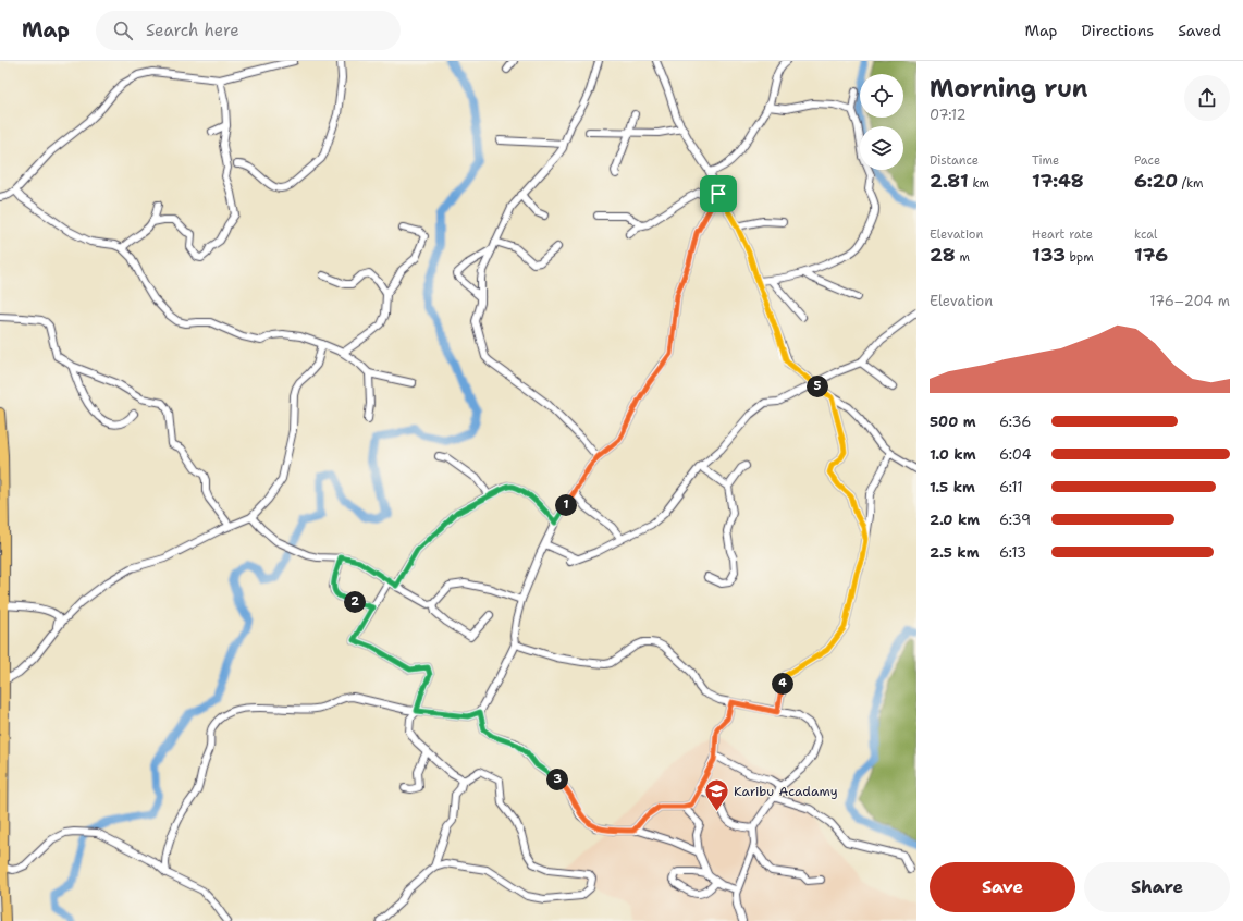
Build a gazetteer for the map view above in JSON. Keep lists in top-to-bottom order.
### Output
{
  "places": {
    "school or university": ["Karibu Acadamy"]
  },
  "page": {
    "header": "Map",
    "search": "Search here",
    "nav": ["Map", "Directions", "Saved"],
    "heading": ["Morning run", "07:12"],
    "stats": [
      ["Distance", "2.81 km"],
      ["Time", "17:48"],
      ["Pace", "6:20 /km"],
      ["Elevation", "28 m"],
      ["Heart rate", "133 bpm"],
      ["kcal", "176"]
    ],
    "chart": ["Elevation", "176–204 m"],
    "pins": [
      "5",
      "1",
      "2",
      "4",
      "3"
    ],
    "list": [
      {
        "name": "500 m",
        "note": "6:36"
      },
      {
        "name": "1.0 km",
        "note": "6:04"
      },
      {
        "name": "1.5 km",
        "note": "6:11"
      },
      {
        "name": "2.0 km",
        "note": "6:39"
      },
      {
        "name": "2.5 km",
        "note": "6:13"
      }
    ],
    "buttons": ["Save", "Share"]
  }
}
